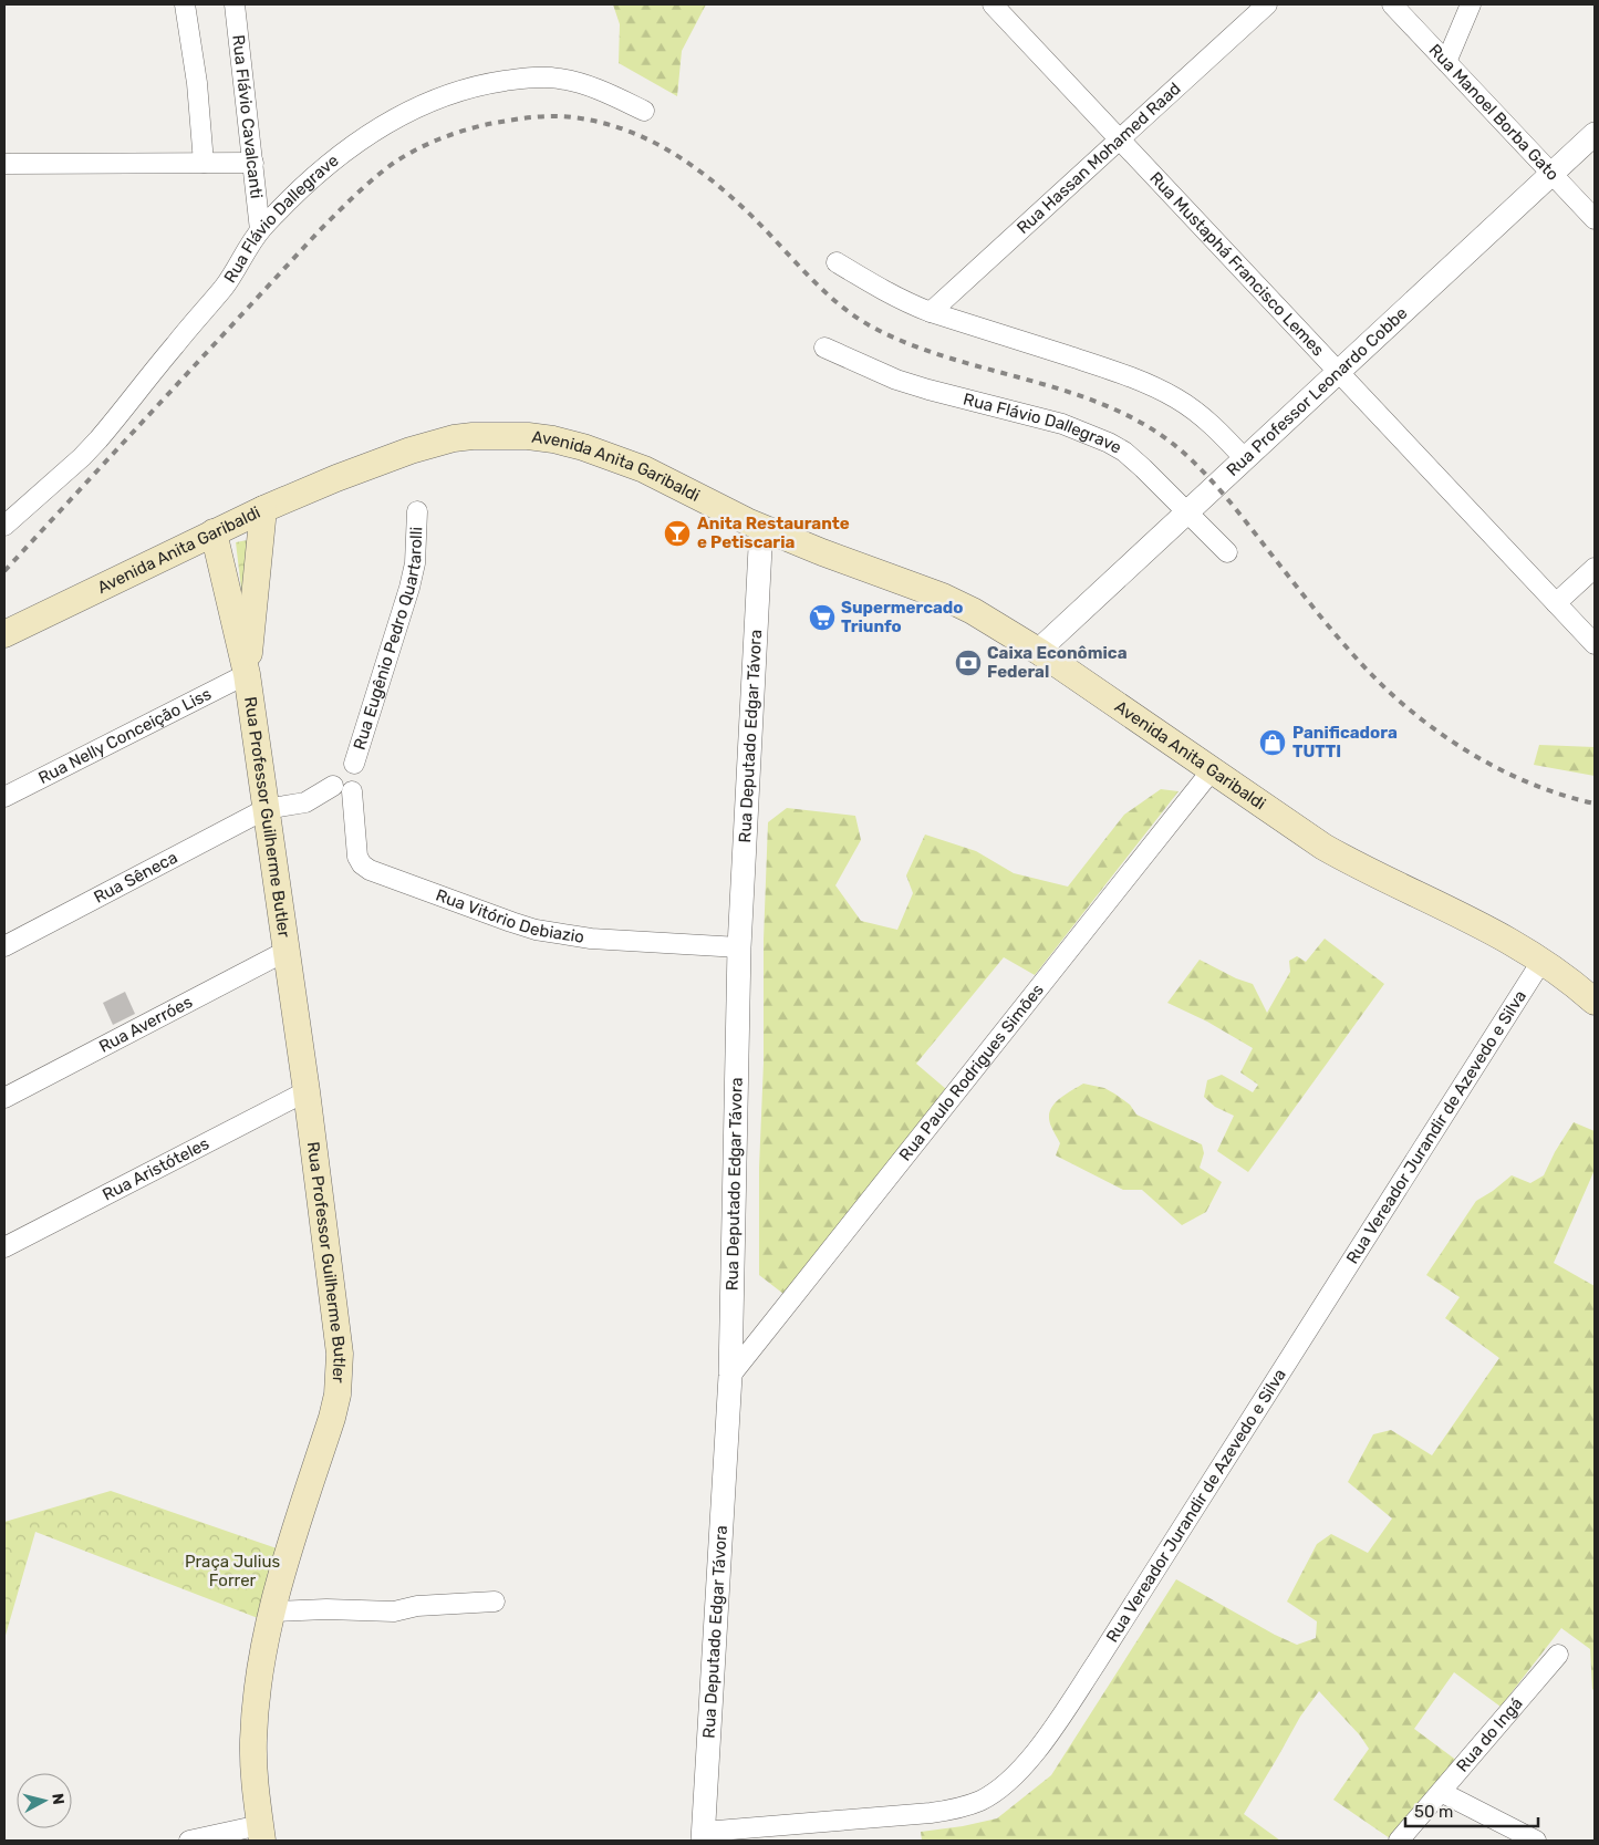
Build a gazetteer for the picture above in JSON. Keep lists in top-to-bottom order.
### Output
{
  "streets": {
    "main road": ["Avenida Anita Garibaldi", "Rua Professor Guilherme Butler"],
    "street": [
      "Rua Manoel Borba Gato",
      "Rua Flávio Cavalcanti",
      "Rua Hassan Mohamed Raad",
      "Rua Flávio Dallegrave",
      "Rua Mustaphá Francisco Lemes",
      "Rua Professor Leonardo Cobbe",
      "Rua Eugênio Pedro Quartarolli",
      "Rua Nelly Conceição Liss",
      "Rua Deputado Edgar Távora",
      "Rua Sêneca",
      "Rua Vitório Debiazio",
      "Rua Averróes",
      "Rua Paulo Rodrigues Simões",
      "Rua Vereador Jurandir de Azevedo e Silva",
      "Rua Aristóteles",
      "Rua do Ingá"
    ]
  },
  "crossings": [
    ["Rua Manoel Borba Gato", "Rua Professor Leonardo Cobbe"],
    ["Rua Flávio Cavalcanti", "Rua Flávio Dallegrave"],
    ["Rua Hassan Mohamed Raad", "Rua Mustaphá Francisco Lemes"],
    ["Rua Flávio Dallegrave", "Rua Professor Leonardo Cobbe"],
    ["Rua Mustaphá Francisco Lemes", "Rua Professor Leonardo Cobbe"],
    ["Rua Professor Leonardo Cobbe", "Avenida Anita Garibaldi"],
    ["Avenida Anita Garibaldi", "Rua Deputado Edgar Távora"],
    ["Avenida Anita Garibaldi", "Rua Professor Guilherme Butler"],
    ["Avenida Anita Garibaldi", "Rua Paulo Rodrigues Simões"],
    ["Avenida Anita Garibaldi", "Rua Vereador Jurandir de Azevedo e Silva"],
    ["Rua Eugênio Pedro Quartarolli", "Rua Vitório Debiazio"],
    ["Rua Nelly Conceição Liss", "Rua Professor Guilherme Butler"],
    ["Rua Deputado Edgar Távora", "Rua Vitório Debiazio"],
    ["Rua Deputado Edgar Távora", "Rua Paulo Rodrigues Simões"],
    ["Rua Deputado Edgar Távora", "Rua Vereador Jurandir de Azevedo e Silva"],
    ["Rua Professor Guilherme Butler", "Rua Sêneca"],
    ["Rua Professor Guilherme Butler", "Rua Averróes"],
    ["Rua Professor Guilherme Butler", "Rua Aristóteles"]
  ],
  "parks": ["Praça Julius Forrer"],
  "places": {
    "bar": ["Anita Restaurante e Petiscaria"],
    "supermarket": ["Supermercado Triunfo"],
    "bank": ["Caixa Econômica Federal"],
    "shop": ["Panificadora TUTTI"]
  },
  "scale_bar": "50 m",
  "north": "right"
}
